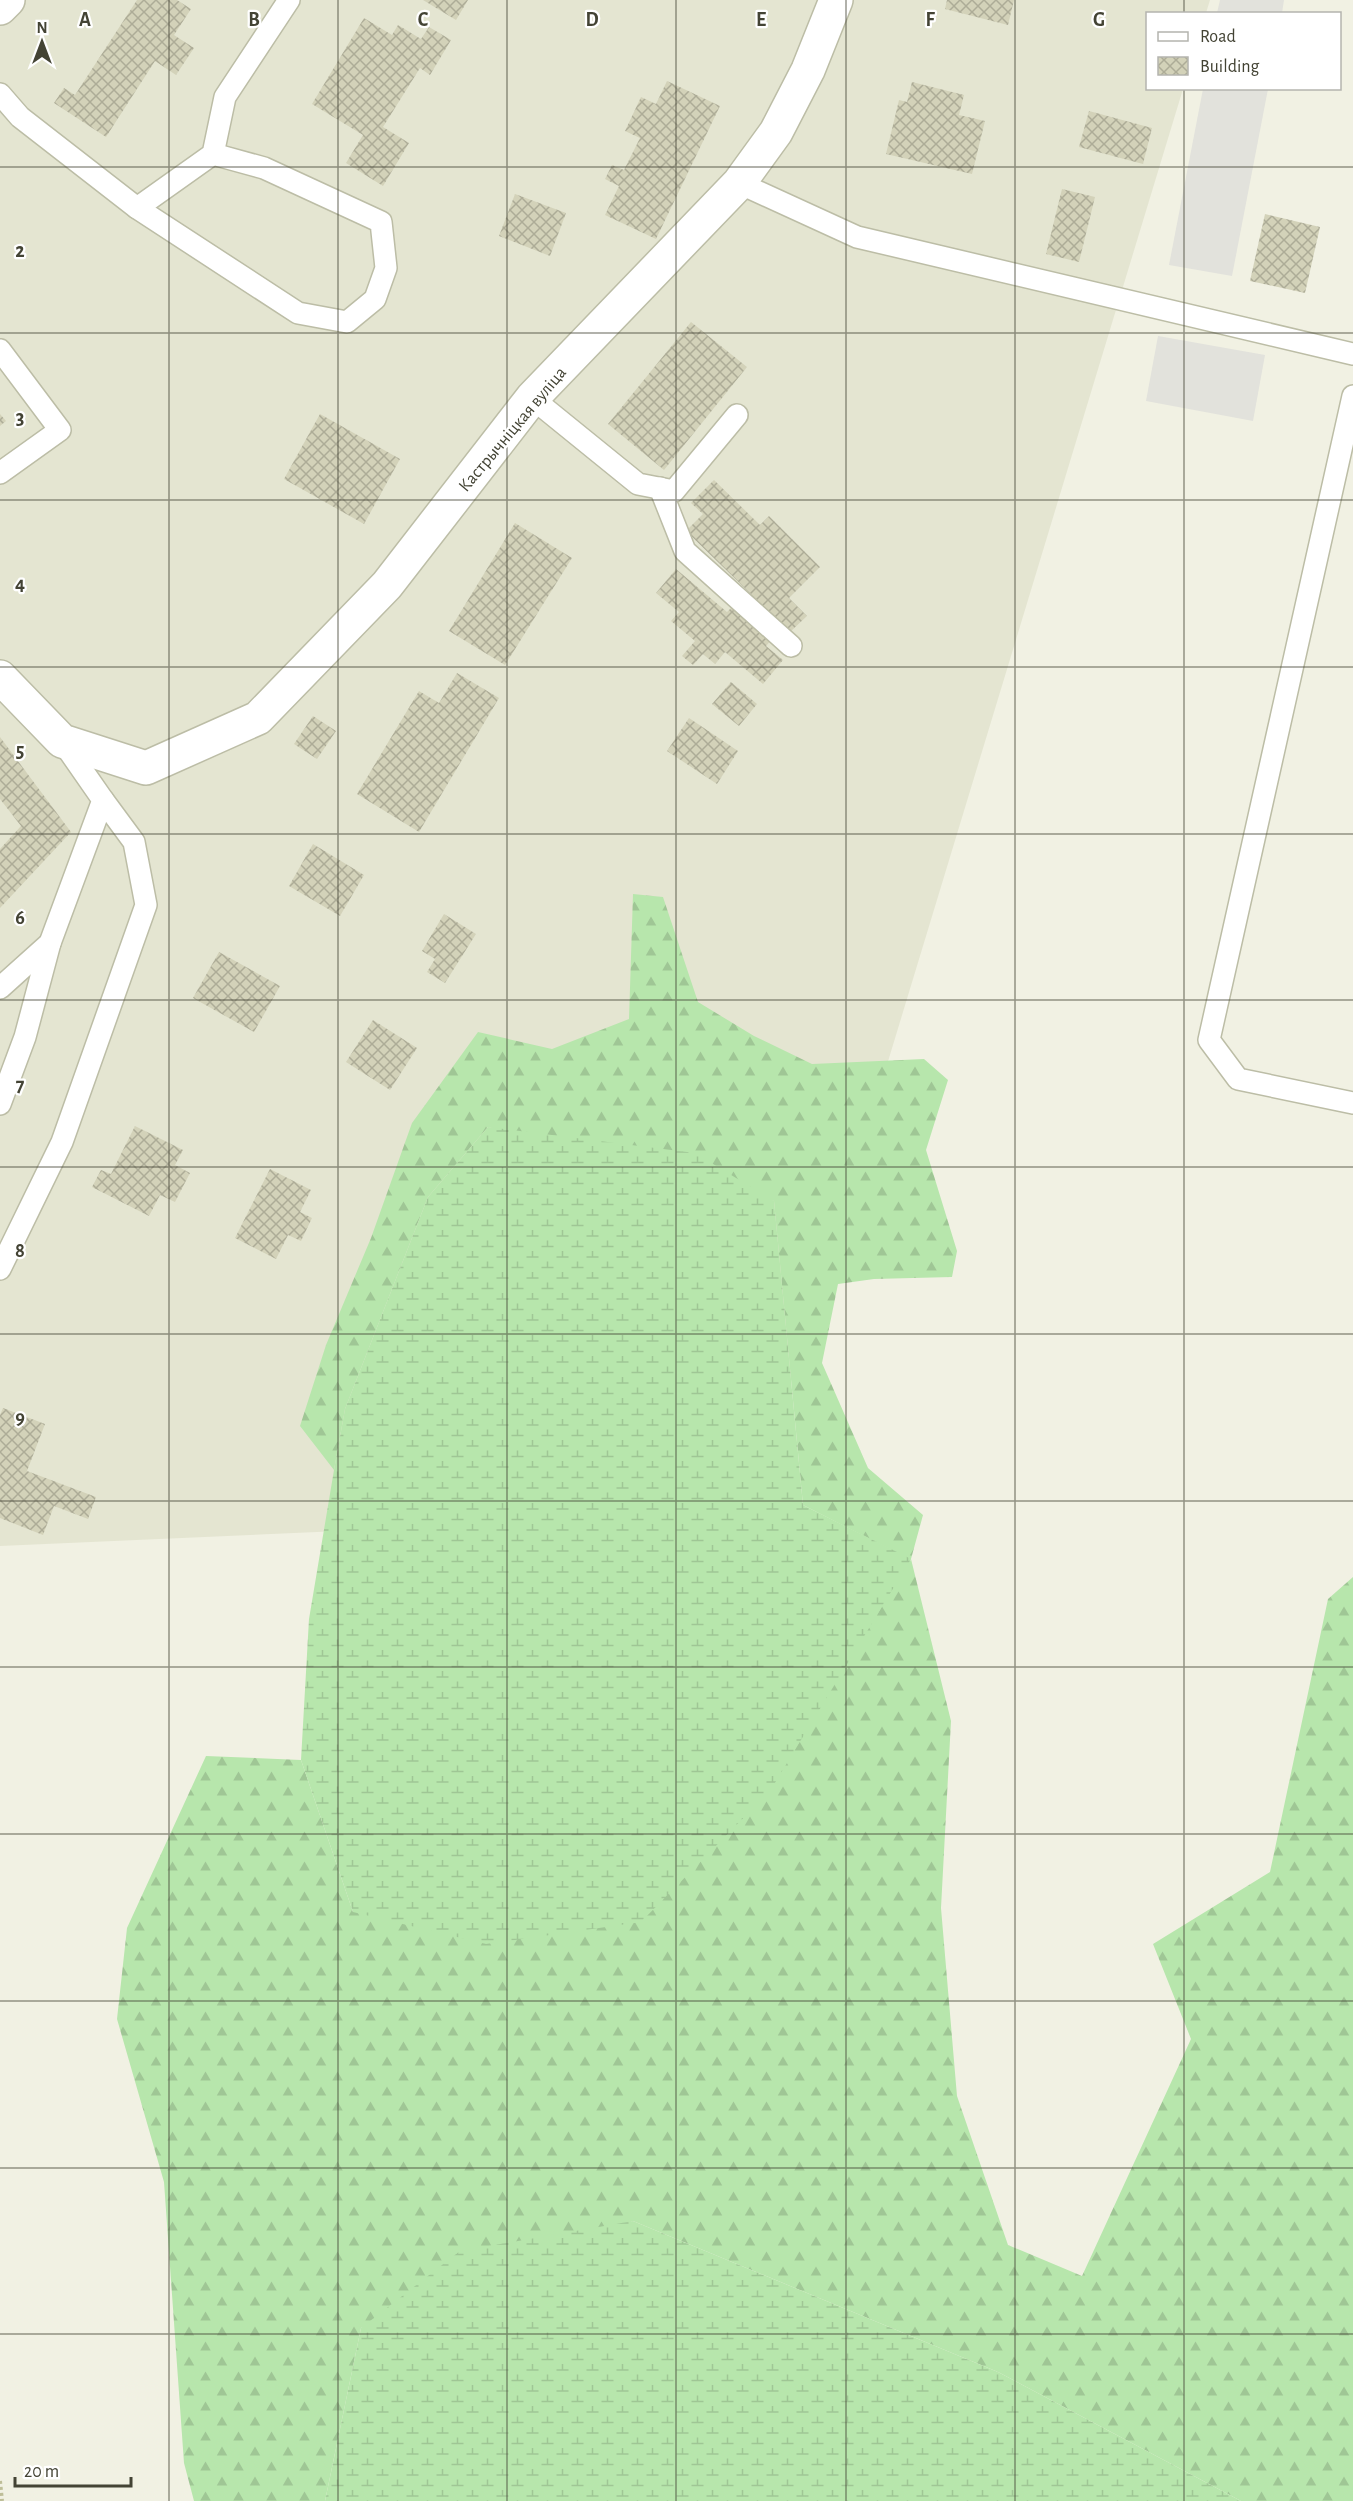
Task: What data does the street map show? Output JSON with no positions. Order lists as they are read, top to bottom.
{
  "streets": {
    "street": ["Кастрычніцкая вуліца"]
  },
  "legend": ["Road", "Building"],
  "scale_bar": "20 m",
  "north": "top",
  "grid": {
    "columns": [
      "A",
      "B",
      "C",
      "D",
      "E",
      "F",
      "G"
    ],
    "rows": [
      "2",
      "3",
      "4",
      "5",
      "6",
      "7",
      "8",
      "9"
    ]
  }
}
